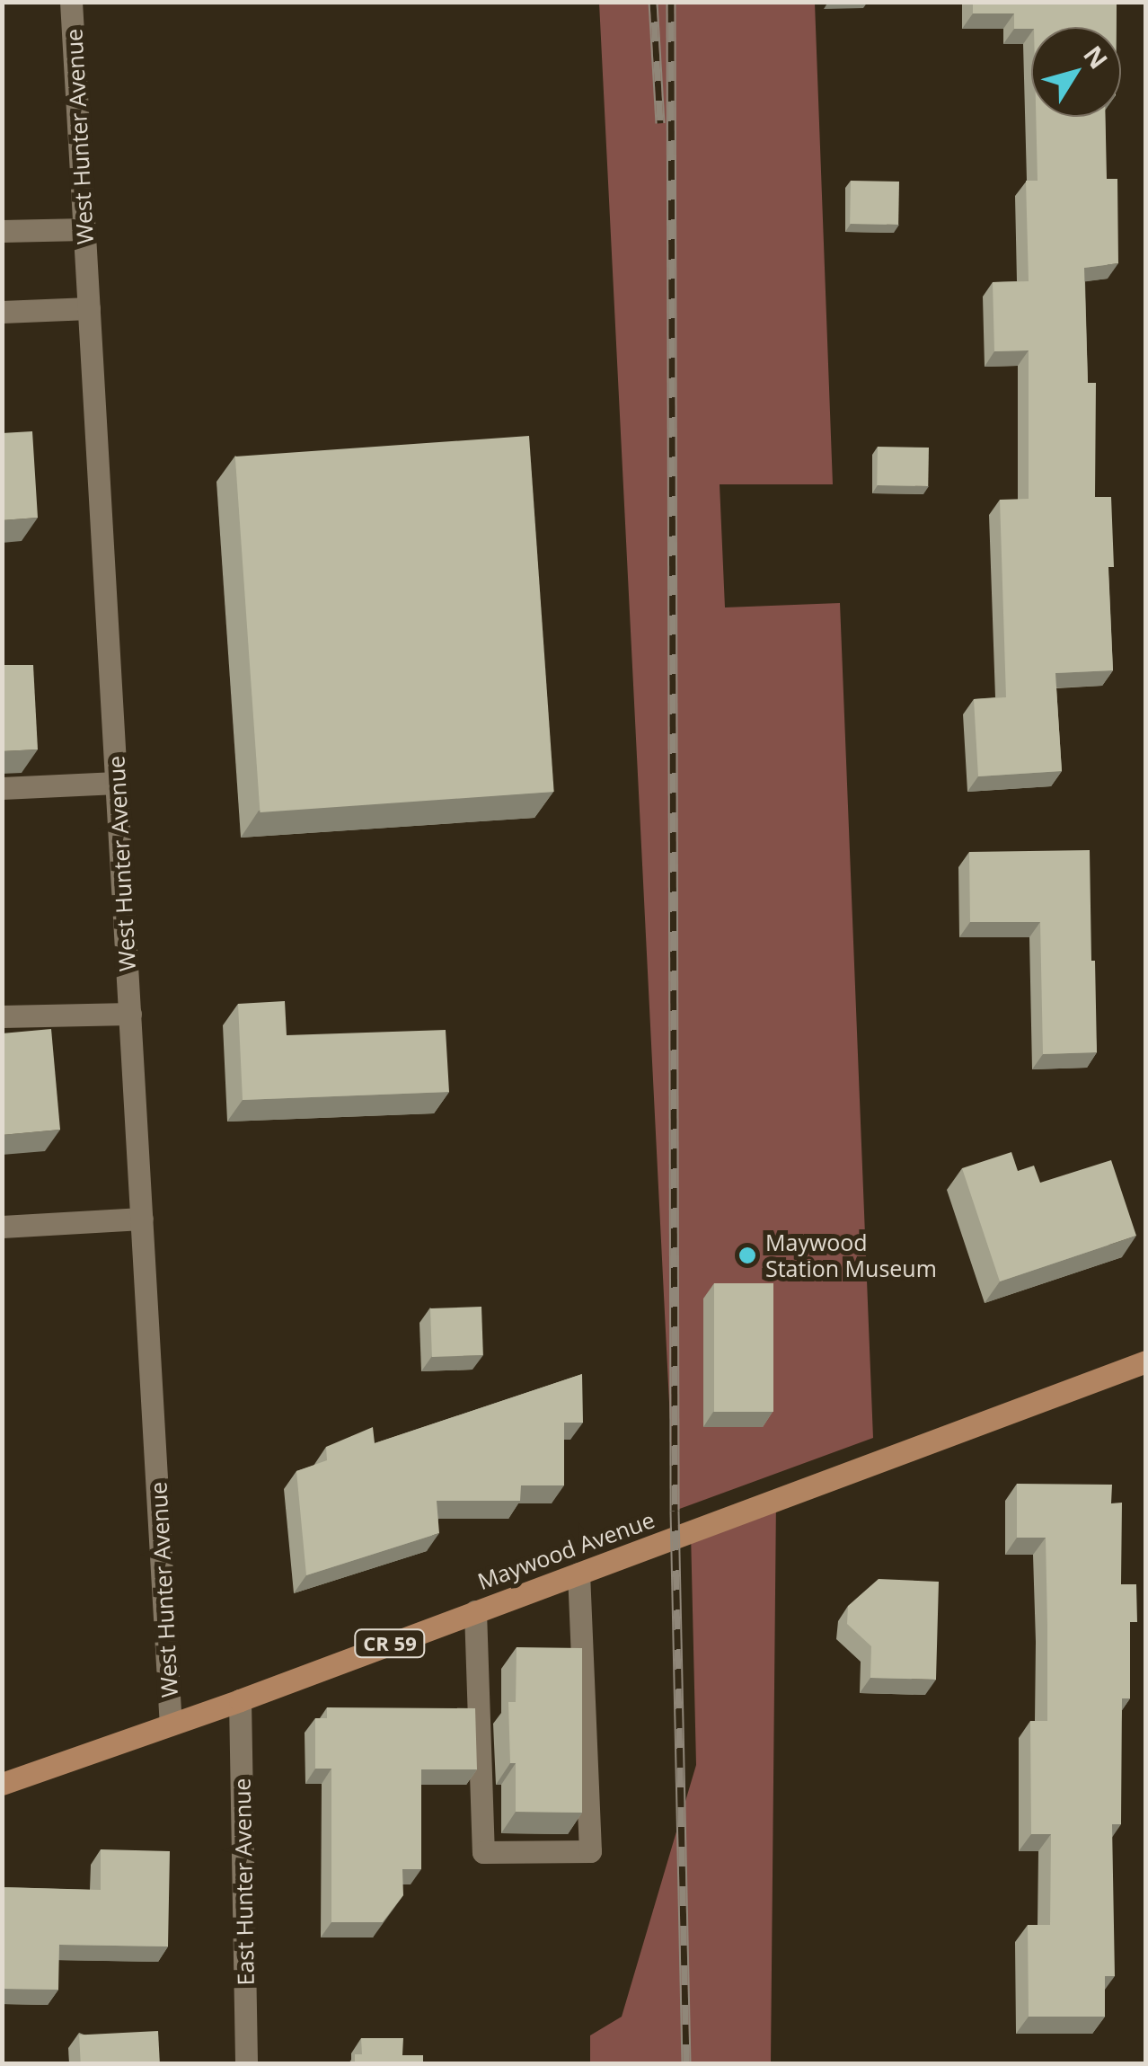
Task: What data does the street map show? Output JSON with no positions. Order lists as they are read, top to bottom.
{
  "streets": {
    "main road": ["Maywood Avenue", "CR 59"],
    "street": ["West Hunter Avenue", "East Hunter Avenue"]
  },
  "crossings": [
    ["West Hunter Avenue", "Maywood Avenue"],
    ["Maywood Avenue", "East Hunter Avenue"]
  ],
  "places": ["Maywood Station Museum"],
  "north": "top right"
}
